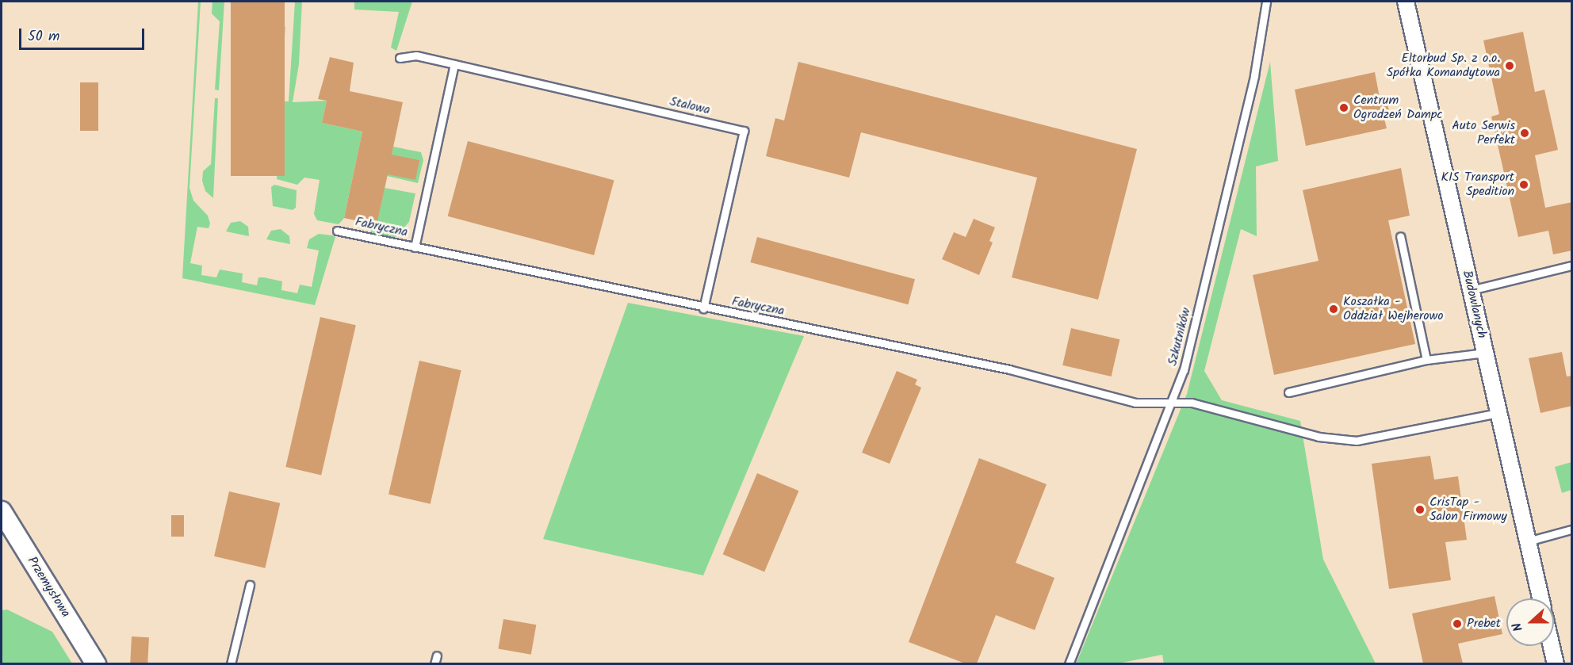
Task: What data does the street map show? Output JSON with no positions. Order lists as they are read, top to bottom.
{
  "streets": {
    "street": ["Budowlanych", "Przemysłowa"],
    "lane": ["Stalowa", "Fabryczna", "Szkutników"]
  },
  "crossings": [
    ["Stalowa", "Fabryczna"],
    ["Fabryczna", "Budowlanych"],
    ["Fabryczna", "Szkutników"]
  ],
  "places": [
    "Eltorbud Sp. z o.o. Spółka Komandytowa",
    "Centrum Ogrodzeń Dampc",
    "Auto Serwis Perfekt",
    "KIS Transport Spedition",
    "Koszałka - Oddział Wejherowo",
    "CrisTap - Salon Firmowy",
    "Prebet"
  ],
  "scale_bar": "50 m",
  "north": "left"
}
